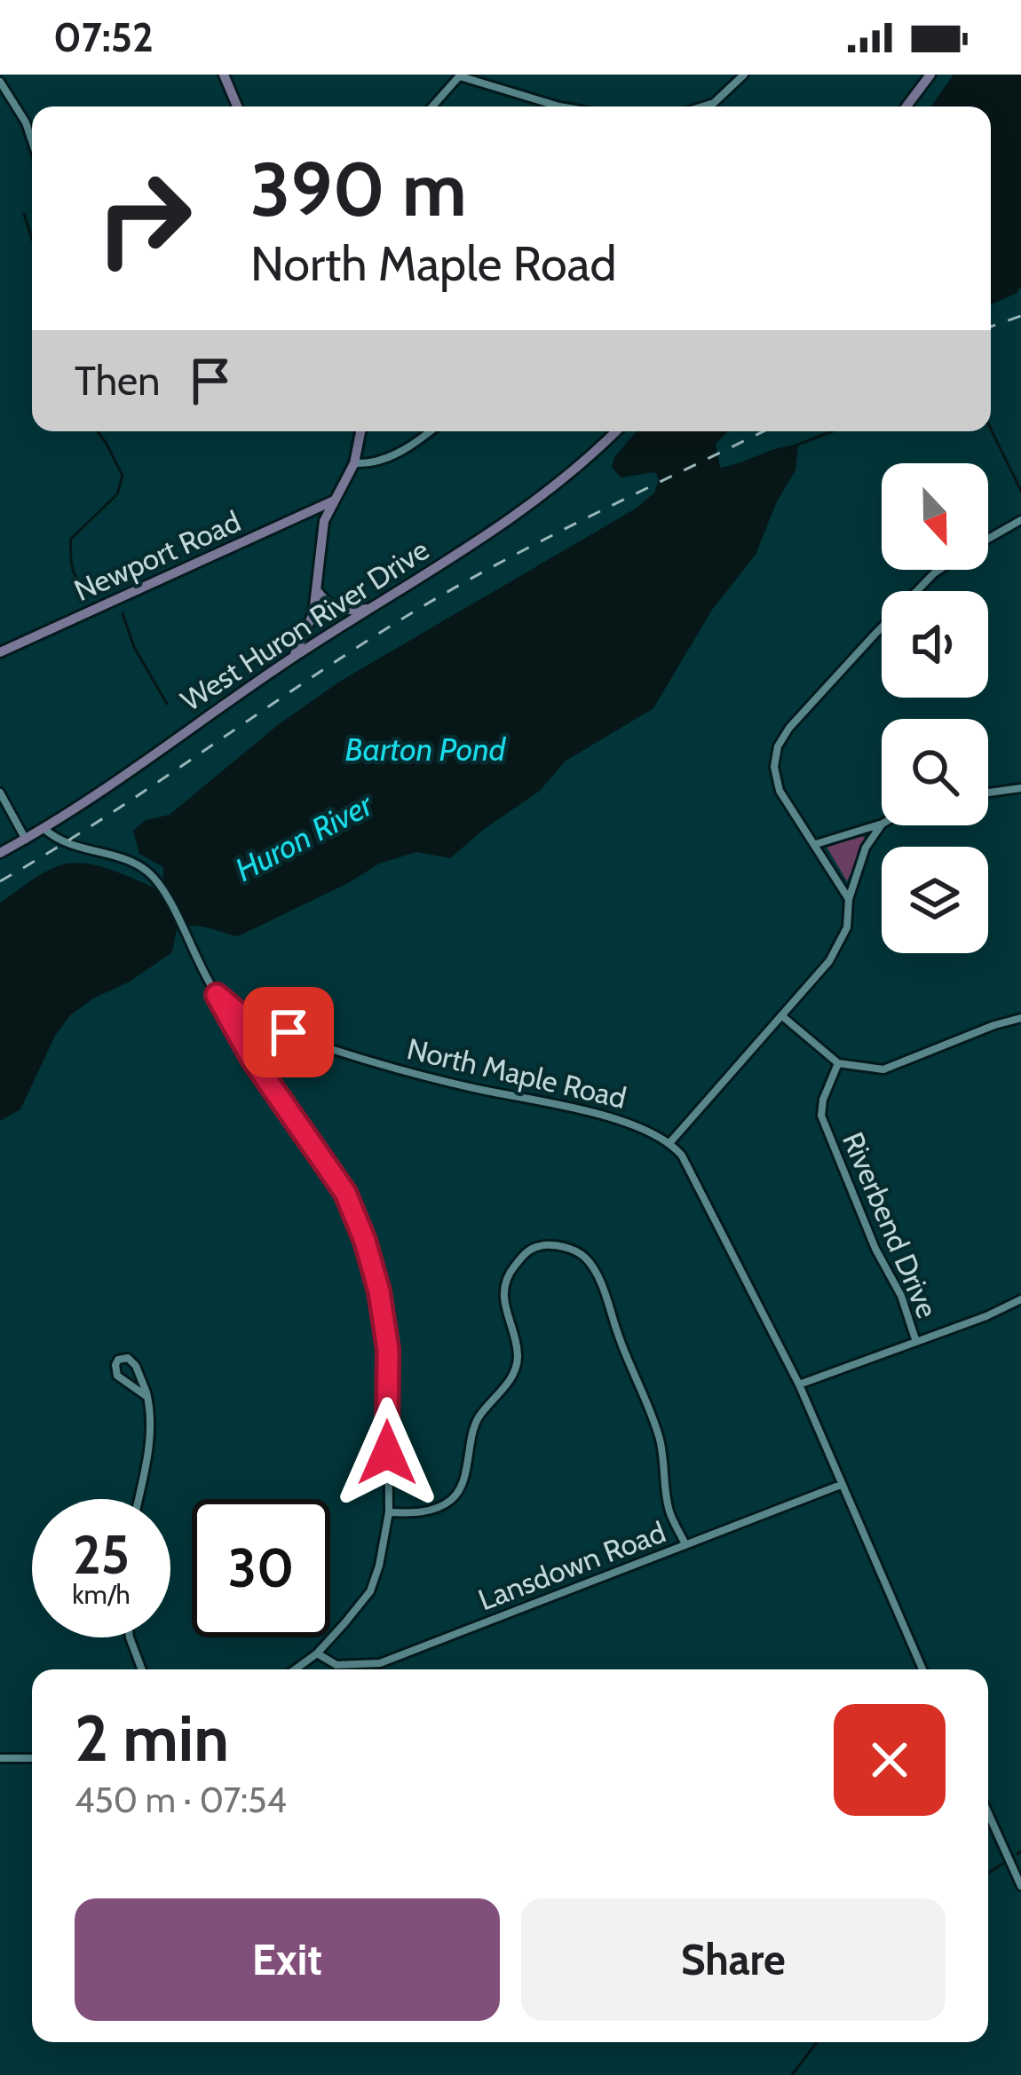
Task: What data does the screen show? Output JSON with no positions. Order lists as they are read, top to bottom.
{
  "streets": {
    "street": [
      "Newport Road",
      "West Huron River Drive",
      "North Maple Road",
      "Riverbend Drive",
      "Lansdown Road"
    ]
  },
  "water": ["Barton Pond", "Huron River"],
  "north": "bottom",
  "page": {
    "status": "07:52",
    "turn": ["390 m", "North Maple Road"],
    "then": "Then",
    "speed": "25 km/h",
    "limit": "30",
    "heading": ["2 min", "450 m · 07:54"],
    "buttons": ["Exit", "Share"]
  }
}
